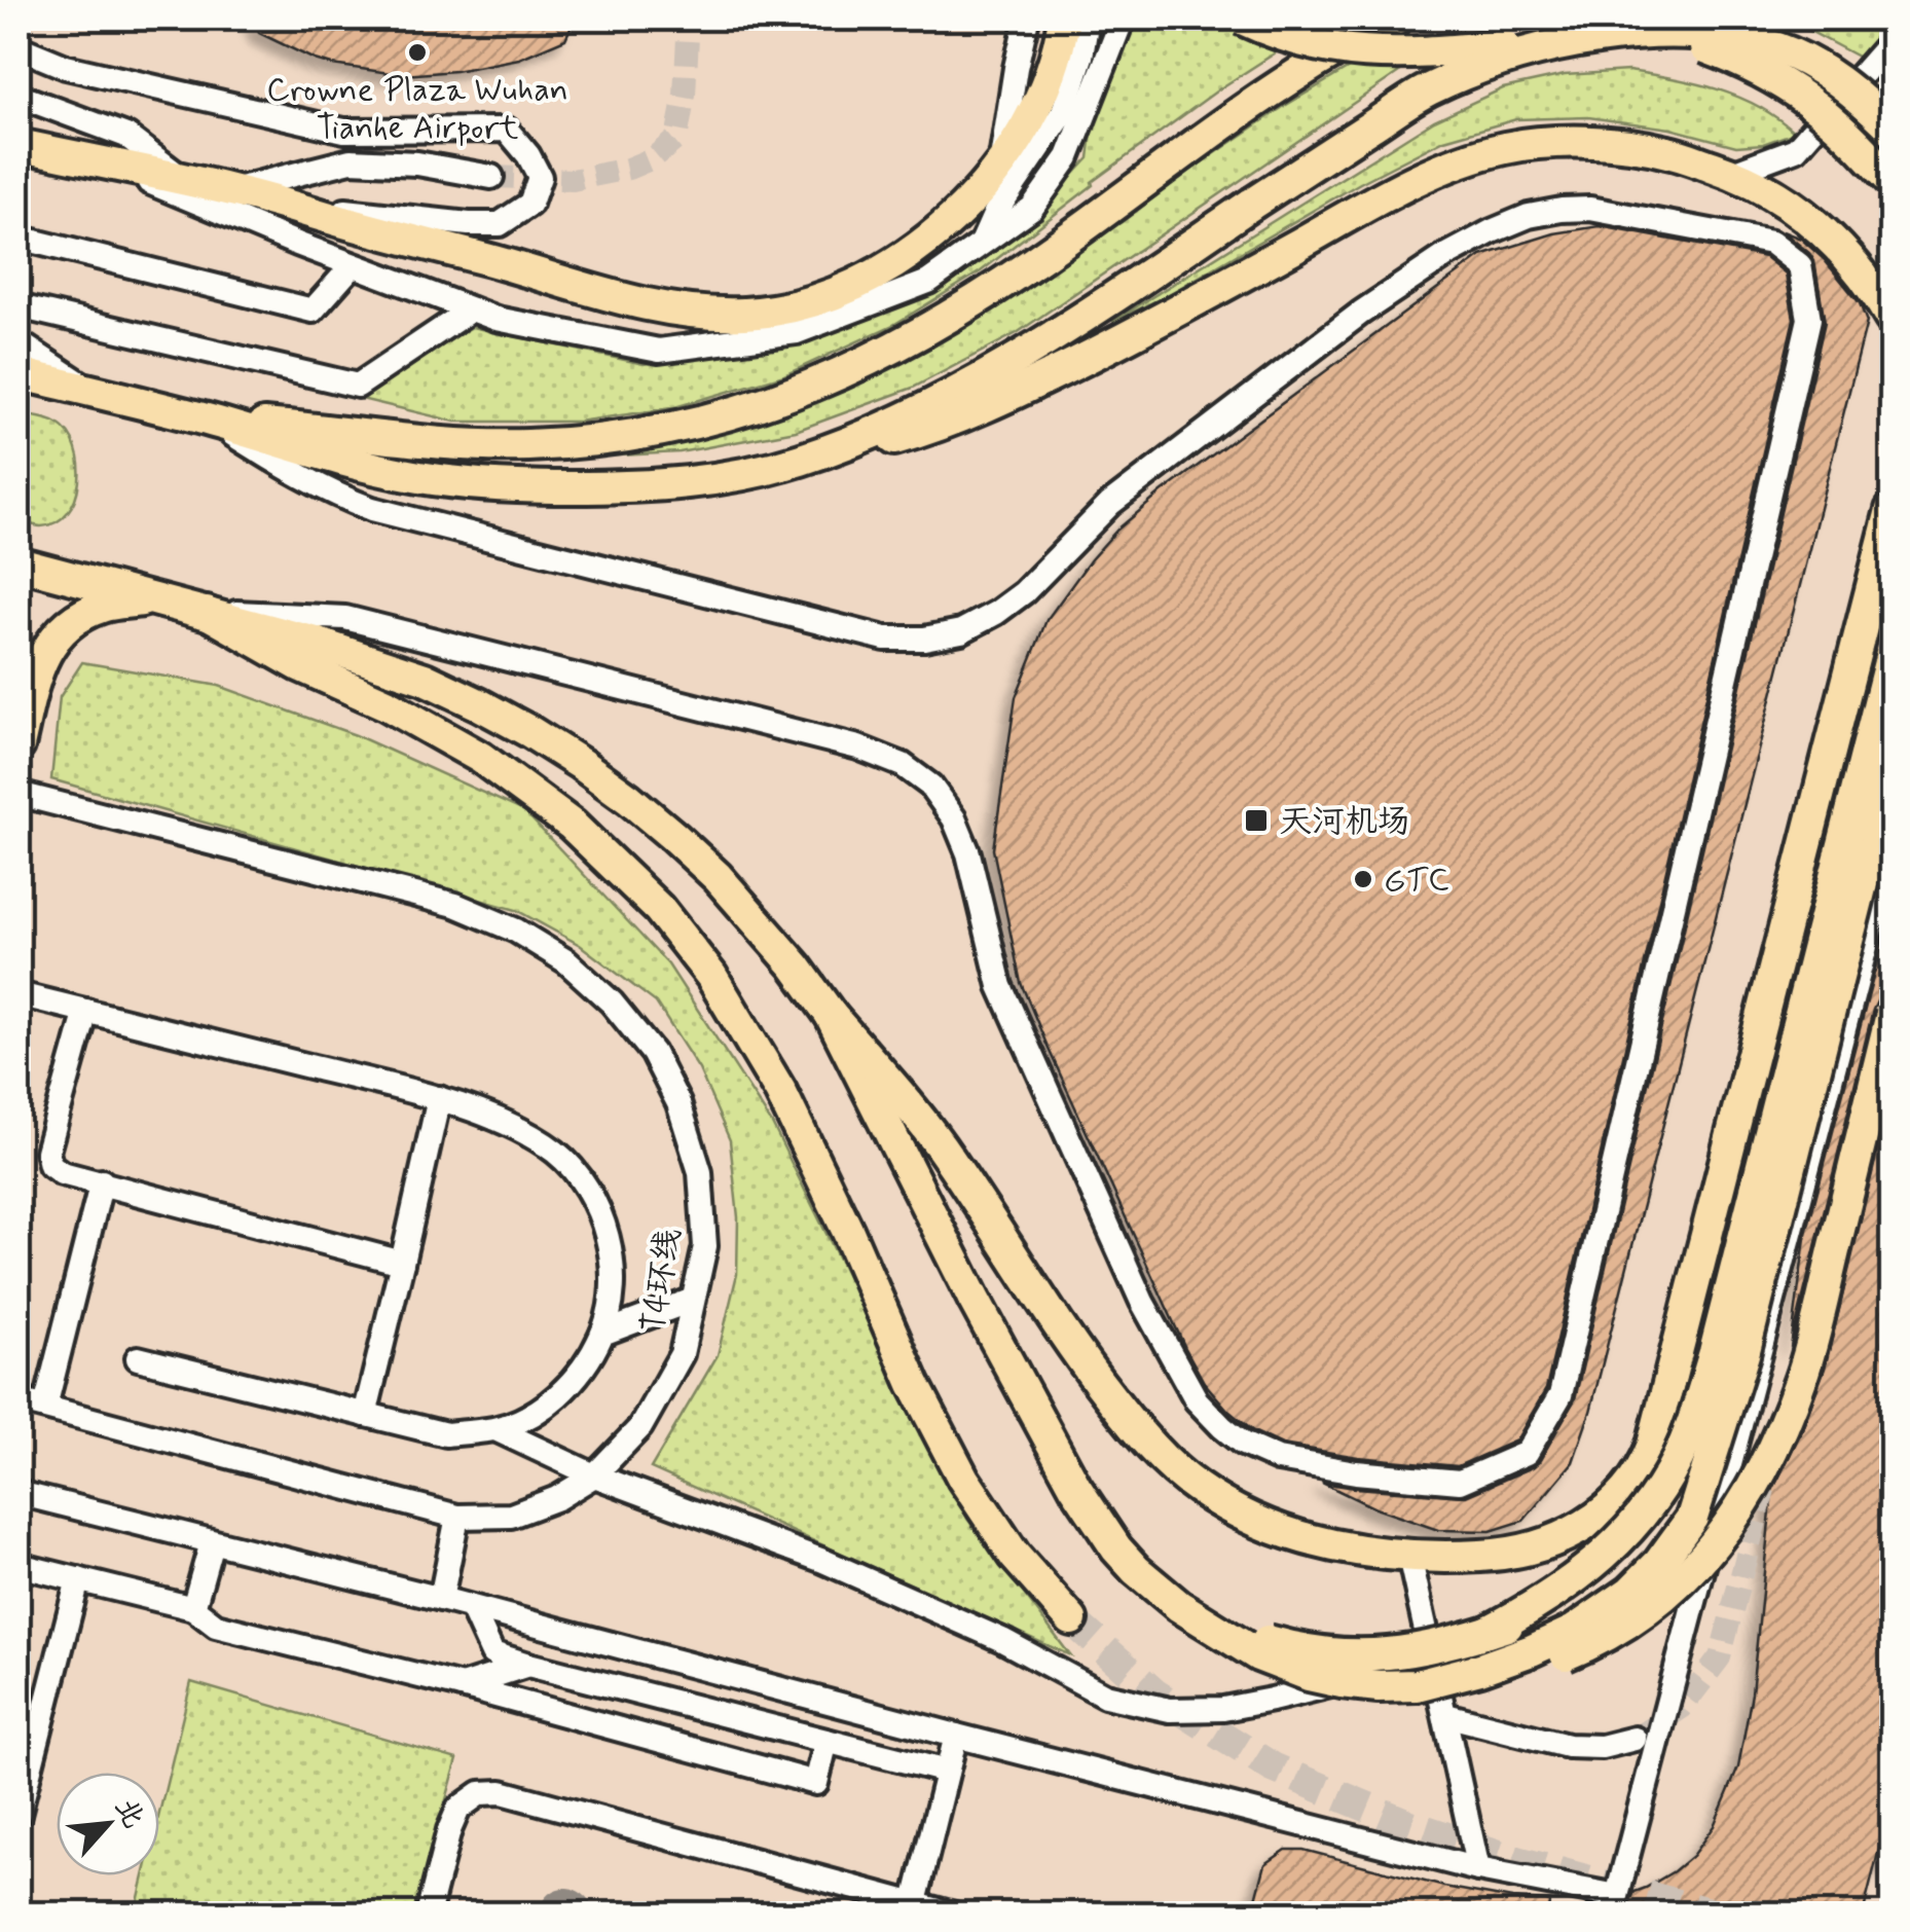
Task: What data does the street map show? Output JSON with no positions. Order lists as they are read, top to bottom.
{
  "streets": {
    "street": ["T4环线"]
  },
  "places": {
    "other": ["Crowne Plaza Wuhan Tianhe Airport", "GTC"],
    "transit": ["天河机场"]
  },
  "north": "top right"
}
